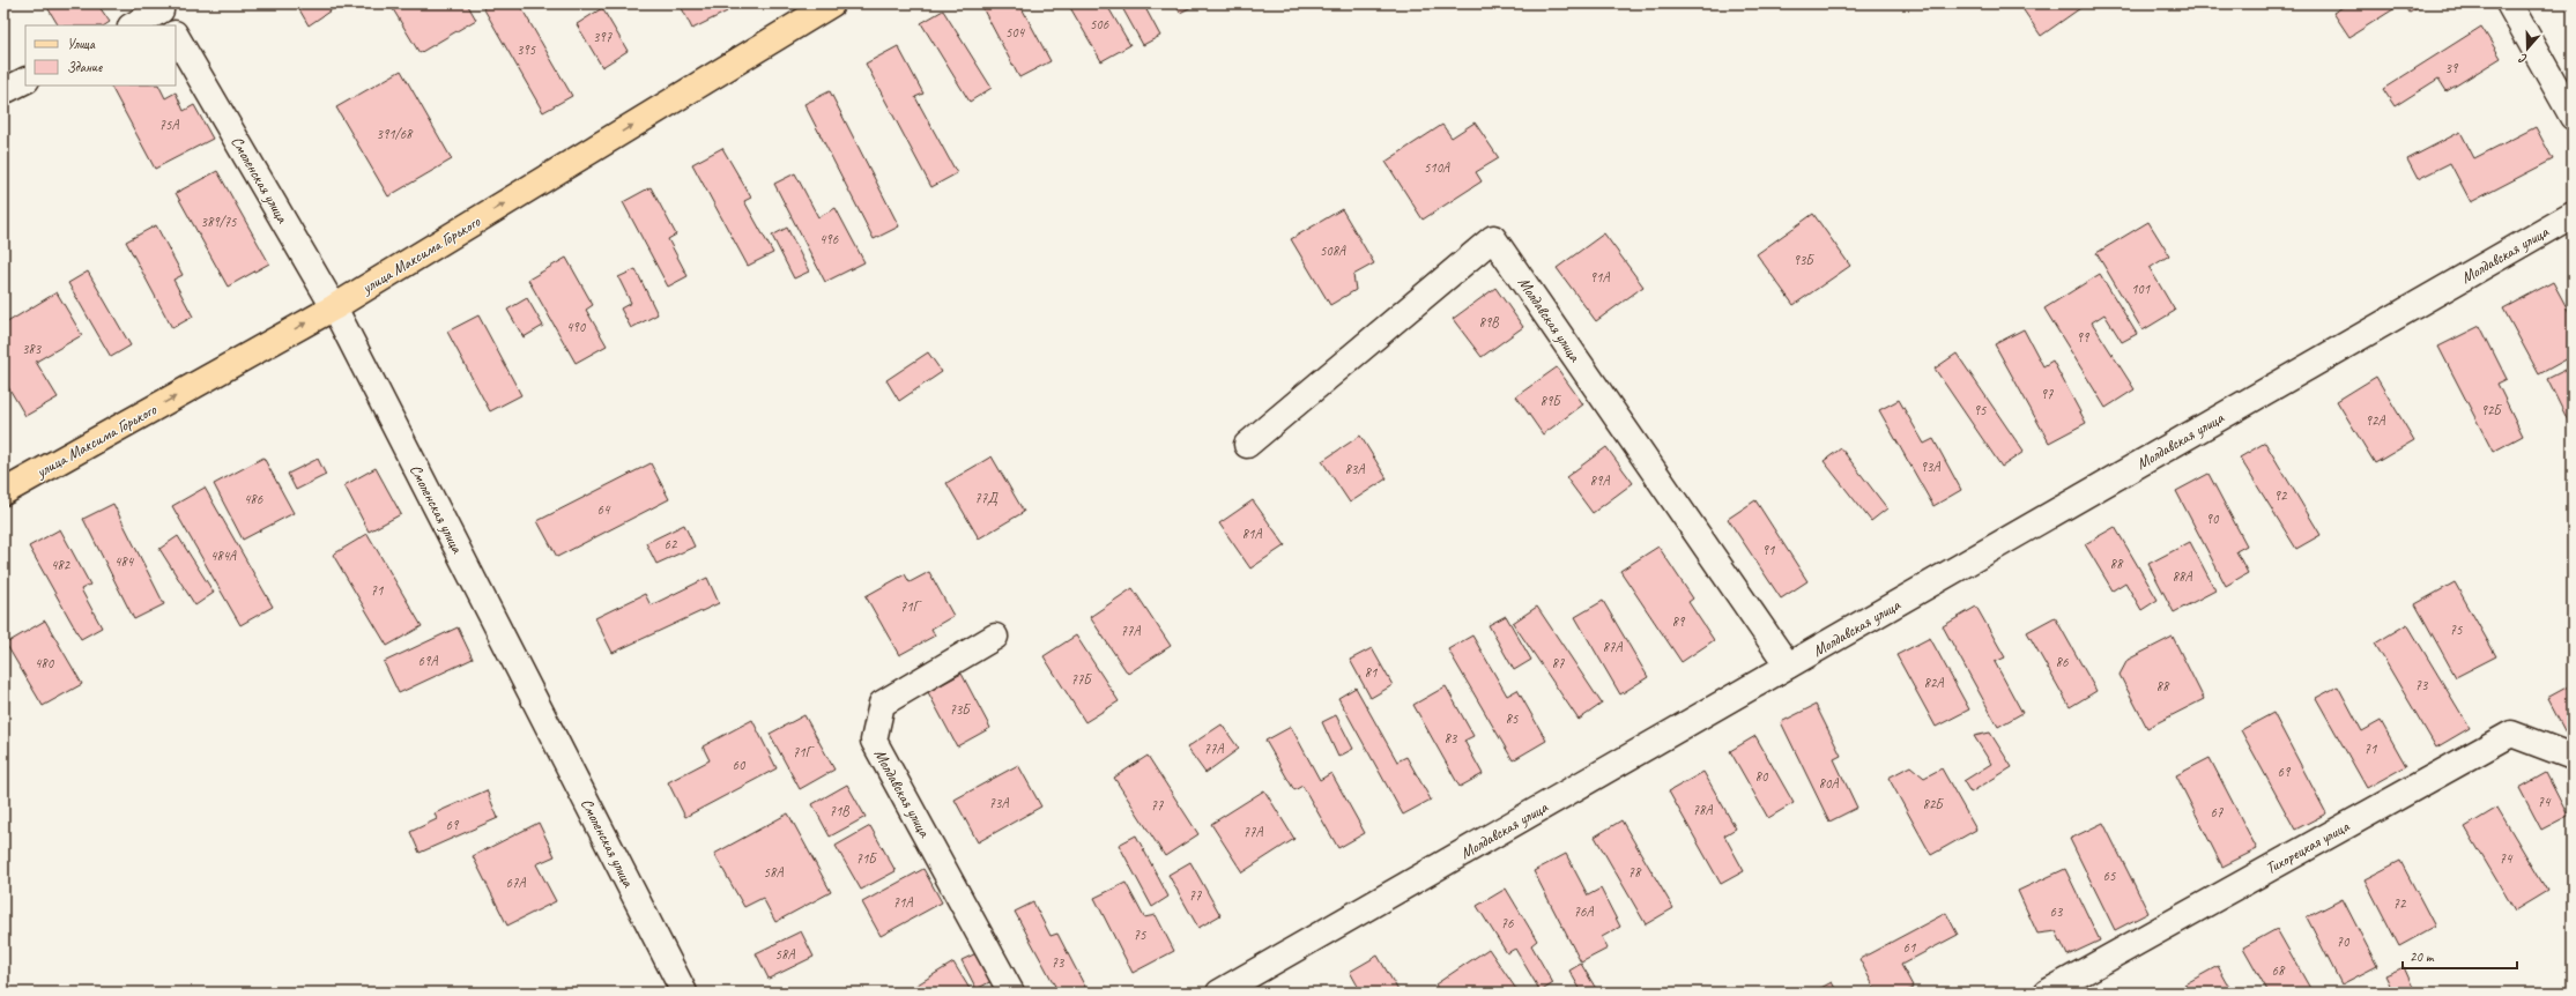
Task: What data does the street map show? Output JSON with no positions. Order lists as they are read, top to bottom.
{
  "streets": {
    "main road": ["улица Максима Горького"],
    "street": ["Смоленская улица", "Молдавская улица", "Тихорецкая улица"]
  },
  "crossings": [
    ["Смоленская улица", "улица Максима Горького"]
  ],
  "one_way": ["улица Максима Горького"],
  "house_numbers": [
    "506",
    "504",
    "397",
    "395",
    "39",
    "75А",
    "391/68",
    "510А",
    "389/75",
    "496",
    "508А",
    "93Б",
    "91А",
    "101",
    "89В",
    "490",
    "99",
    "383",
    "97",
    "89Б",
    "95",
    "92Б",
    "92А",
    "93А",
    "83А",
    "89А",
    "92",
    "77Д",
    "486",
    "64",
    "90",
    "81А",
    "62",
    "91",
    "484А",
    "484",
    "88",
    "482",
    "88А",
    "71",
    "71Г",
    "89",
    "75",
    "77А",
    "87А",
    "69А",
    "86",
    "480",
    "87",
    "81",
    "77Б",
    "82А",
    "73",
    "88",
    "73Б",
    "85",
    "83",
    "77А",
    "71",
    "71Г",
    "60",
    "69",
    "80",
    "80А",
    "74",
    "73А",
    "82Б",
    "77",
    "78А",
    "71В",
    "67",
    "69",
    "77А",
    "71Б",
    "74",
    "58А",
    "78",
    "65",
    "67А",
    "77",
    "71А",
    "72",
    "76А",
    "63",
    "76",
    "75",
    "70",
    "61",
    "58А",
    "73",
    "68"
  ],
  "legend": ["Улица", "Здание"],
  "scale_bar": "20 m",
  "north": "bottom"
}
